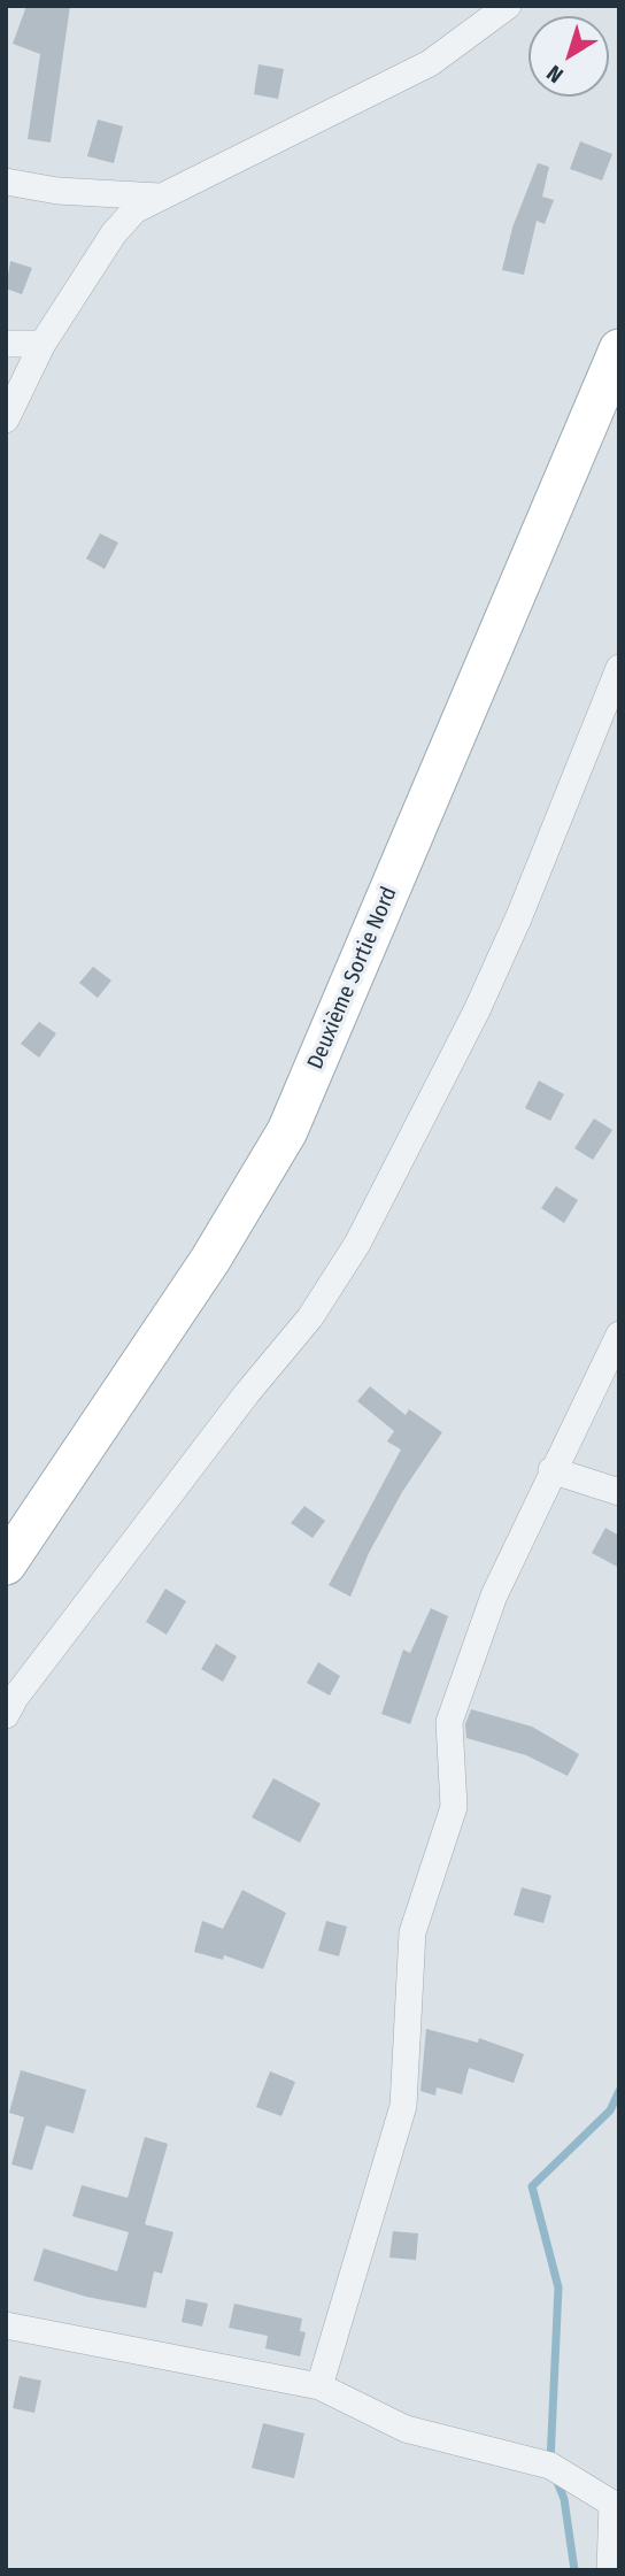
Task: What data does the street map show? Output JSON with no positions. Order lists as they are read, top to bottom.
{
  "streets": {
    "main road": ["Deuxième Sortie Nord"]
  },
  "north": "bottom left"
}
